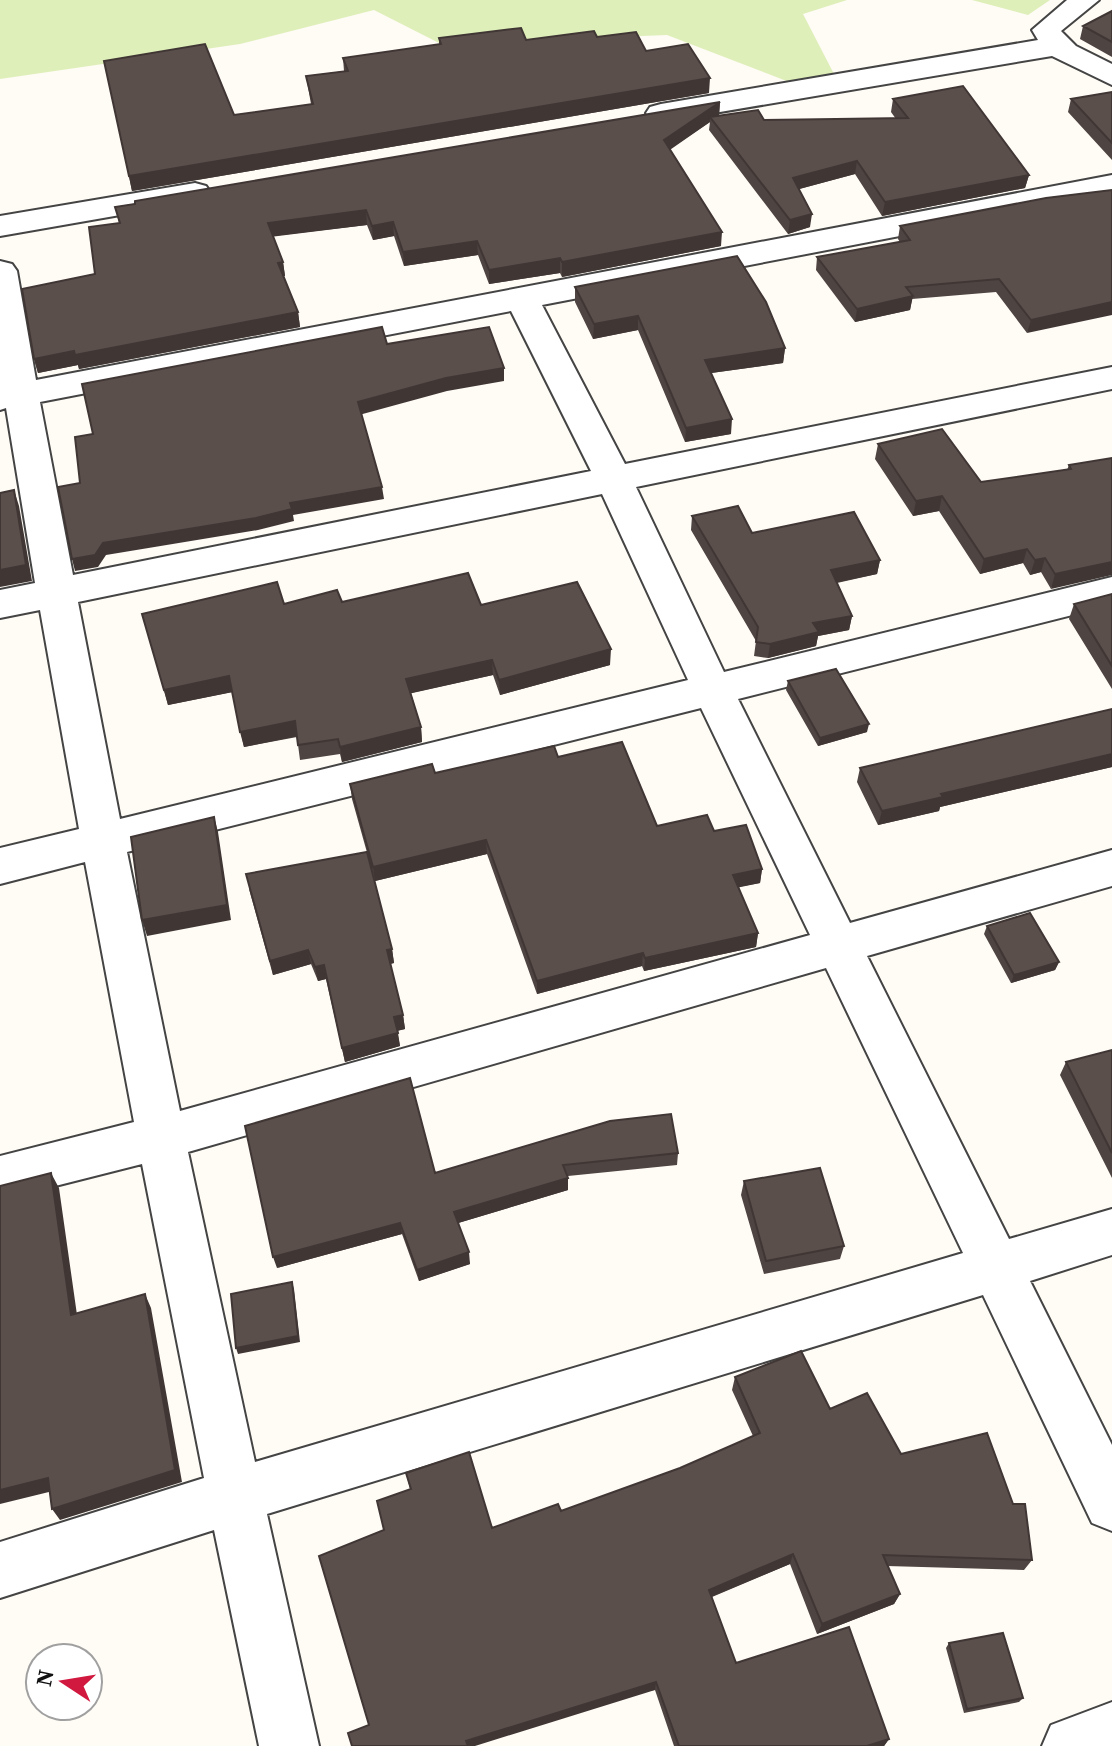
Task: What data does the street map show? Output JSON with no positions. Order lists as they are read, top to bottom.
{
  "north": "left"
}
